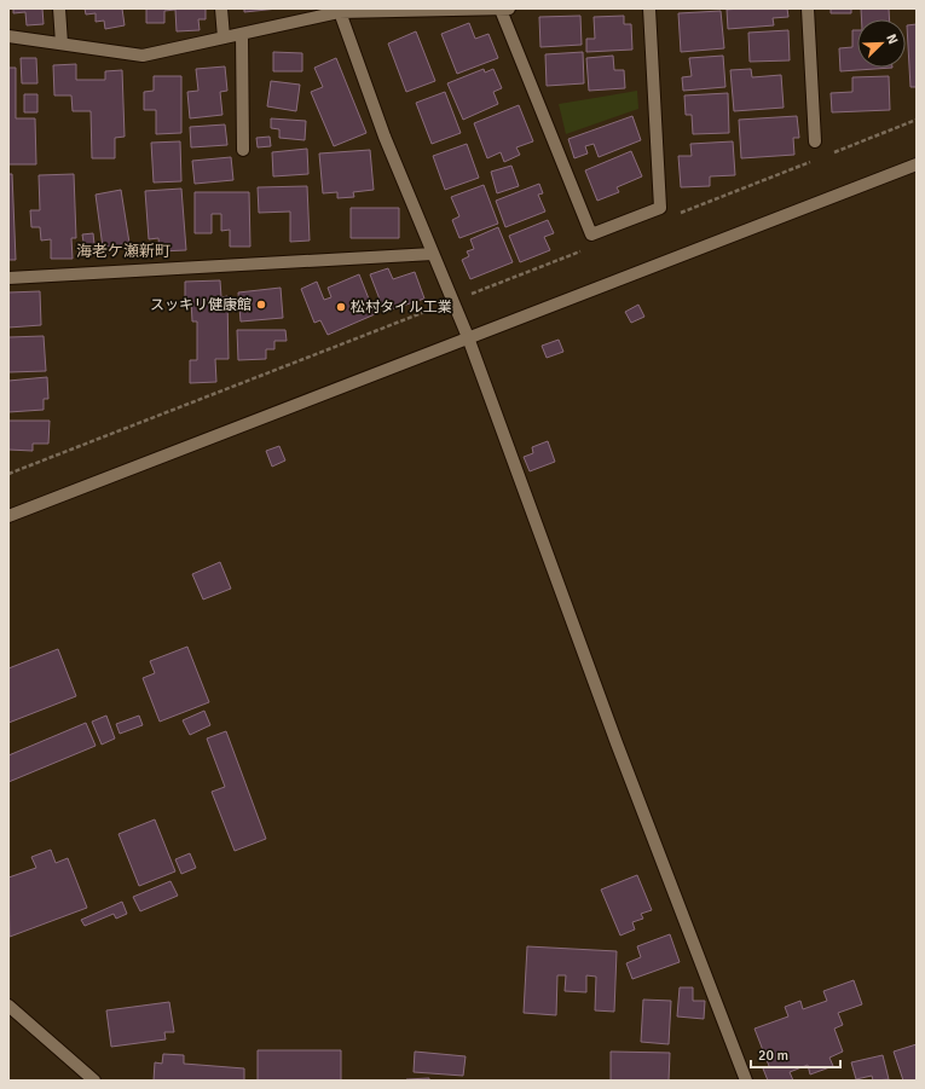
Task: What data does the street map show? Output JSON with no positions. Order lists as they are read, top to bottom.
{
  "districts": ["海老ケ瀬新町"],
  "places": ["スッキリ健康館", "松村タイル工業"],
  "scale_bar": "20 m",
  "north": "top right"
}
